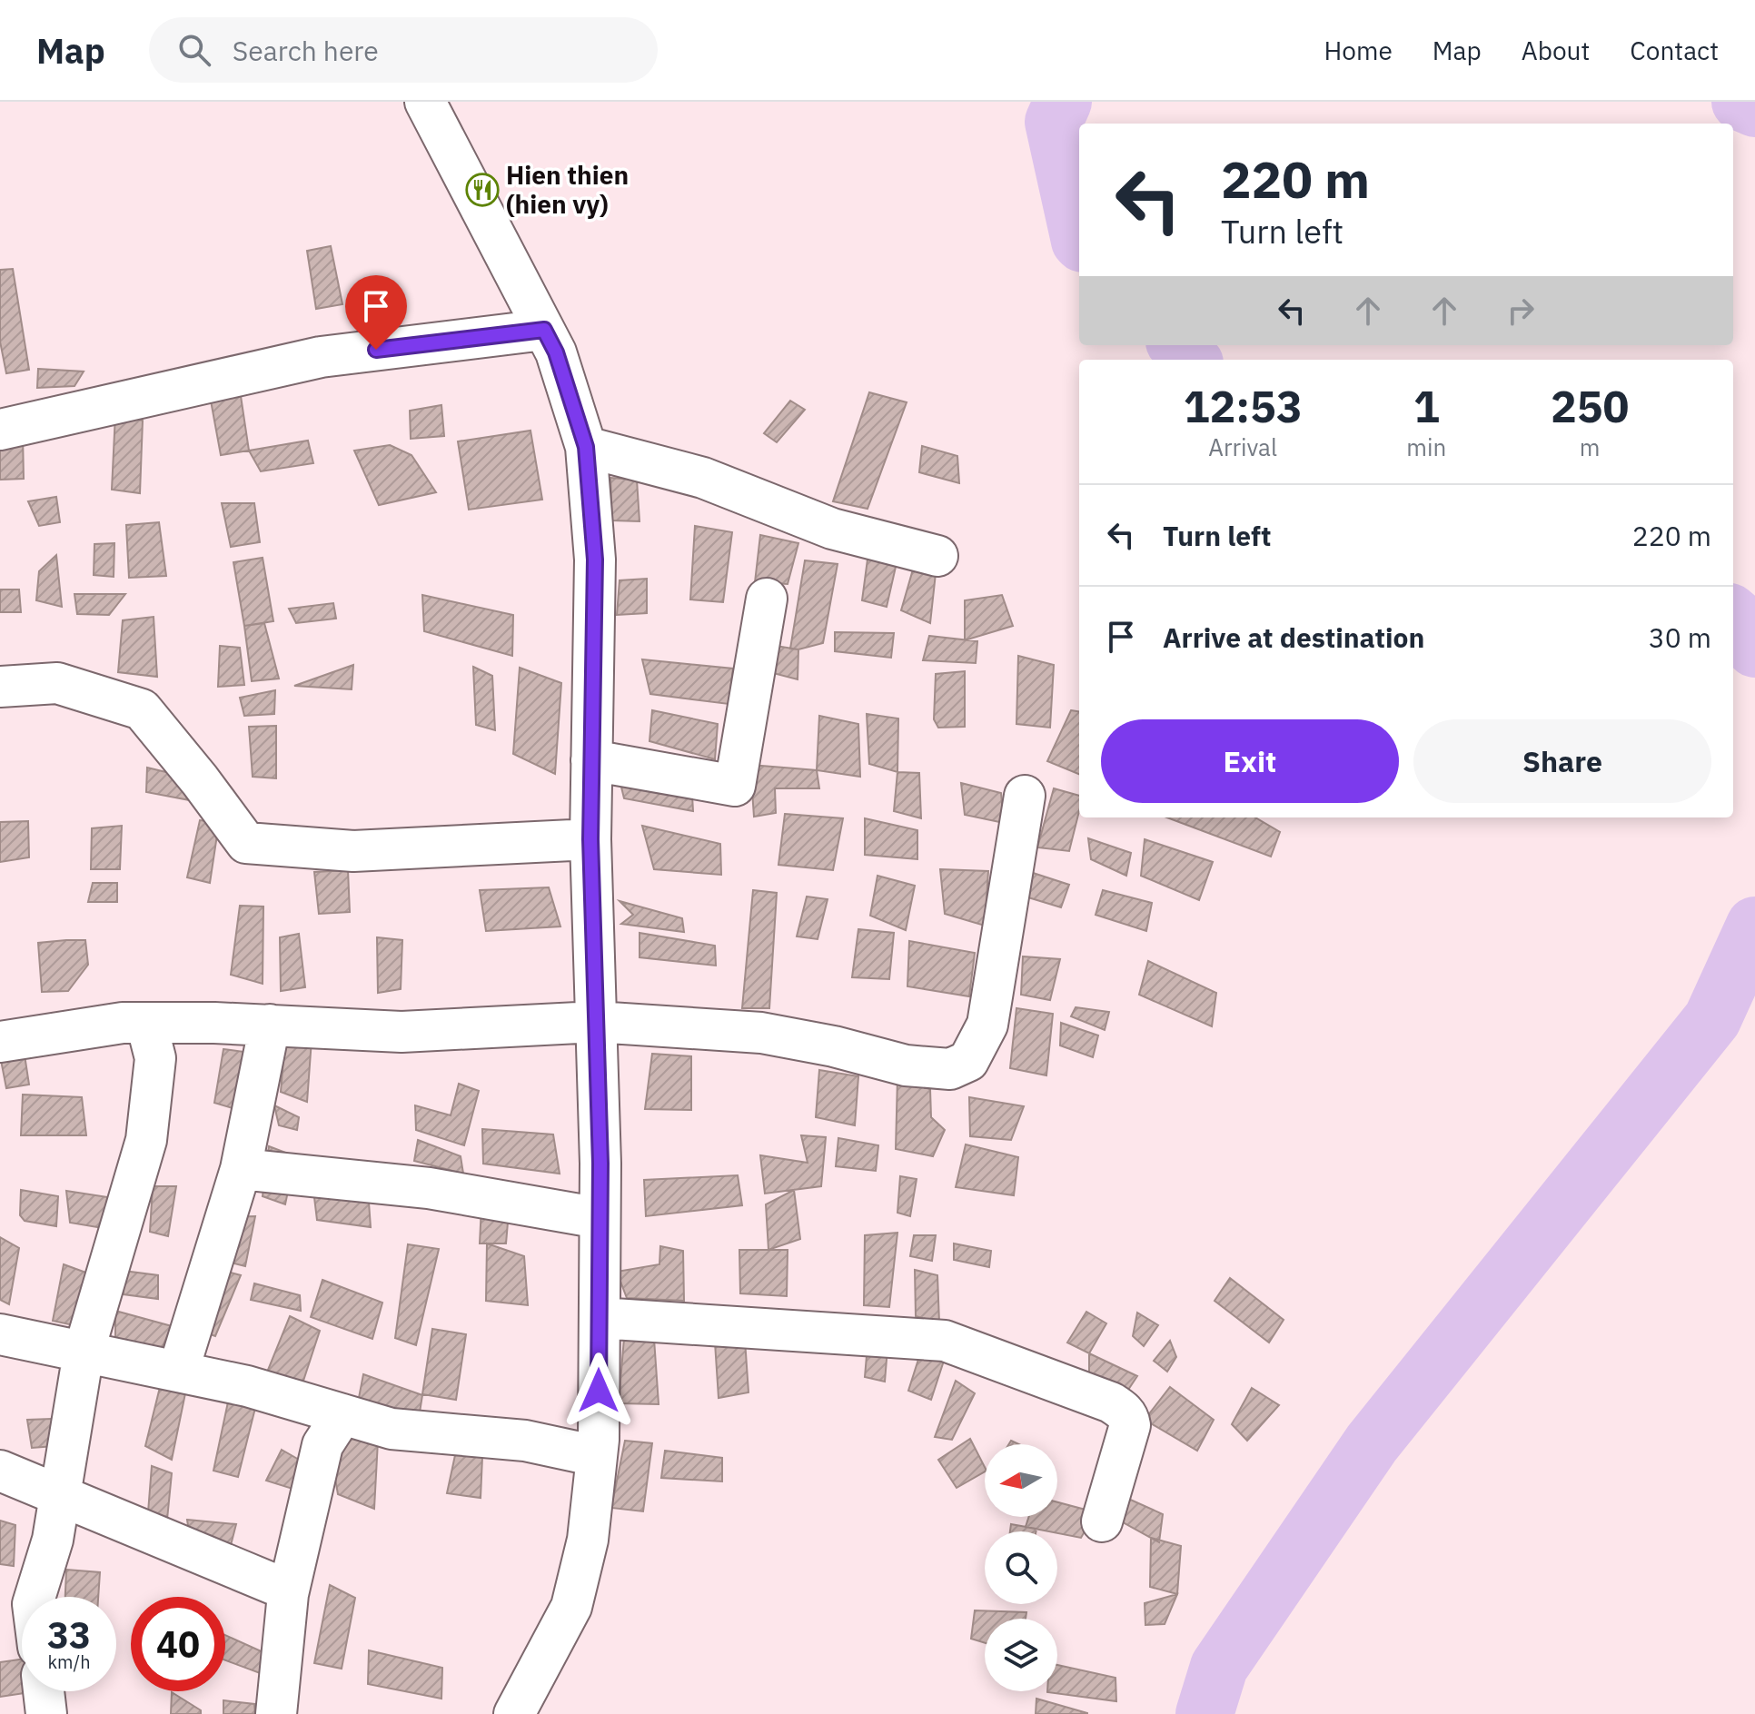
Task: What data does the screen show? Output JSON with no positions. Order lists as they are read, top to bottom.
{
  "places": {
    "restaurant": ["Hien thien (hien vy)"]
  },
  "north": "left",
  "page": {
    "header": "Map",
    "search": "Search here",
    "nav": [
      "Home",
      "Map",
      "About",
      "Contact"
    ],
    "turn": ["220 m", "Turn left"],
    "eta": [
      "12:53",
      "Arrival",
      "1",
      "min",
      "250",
      "m"
    ],
    "list": [
      {
        "name": "Turn left",
        "value": "220 m"
      },
      {
        "name": "Arrive at destination",
        "value": "30 m"
      }
    ],
    "buttons": ["Exit", "Share"],
    "speed": "33 km/h",
    "limit": "40"
  }
}
